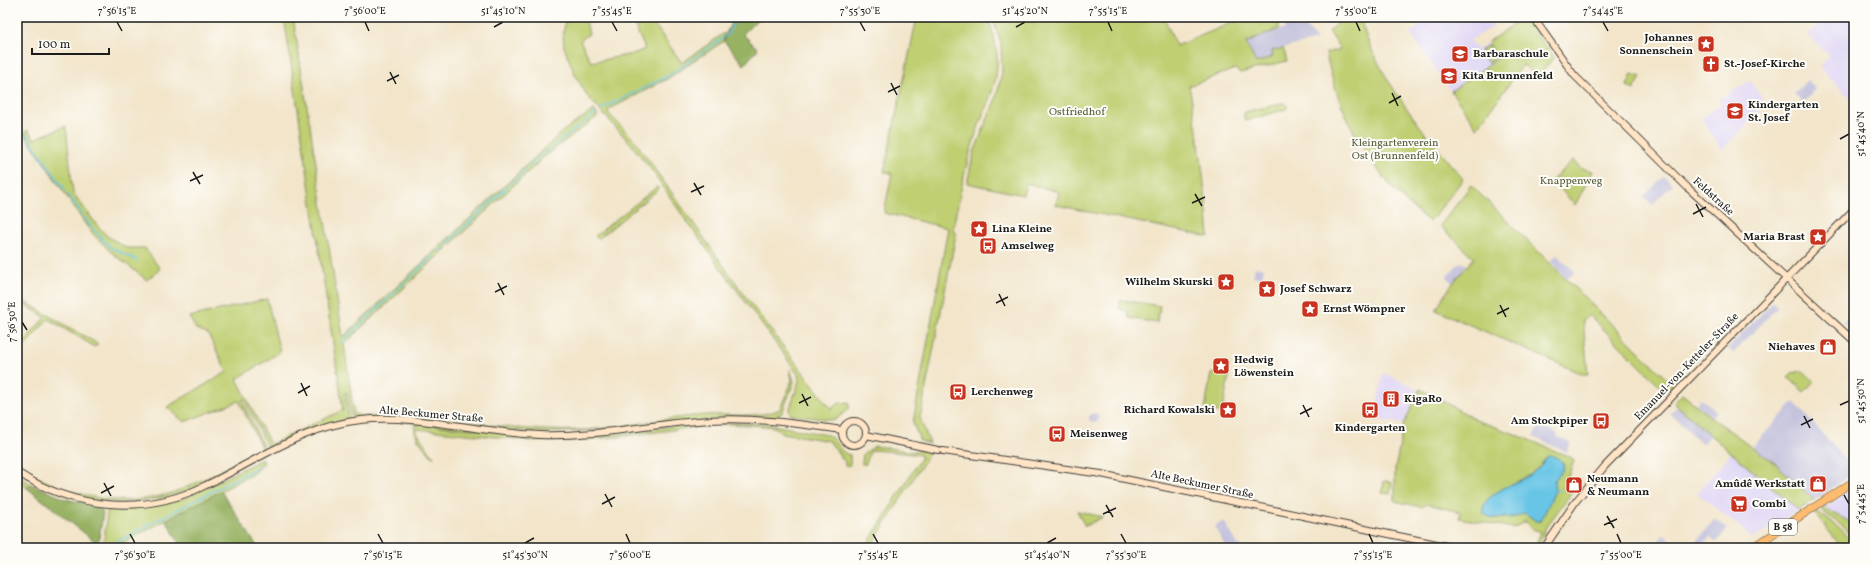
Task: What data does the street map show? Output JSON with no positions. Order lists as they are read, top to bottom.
{
  "streets": {
    "main road": ["B 58"],
    "street": ["Feldstraße", "Emanuel-von-Ketteler-Straße", "Alte Beckumer Straße"]
  },
  "crossings": [
    ["Feldstraße", "Emanuel-von-Ketteler-Straße"]
  ],
  "parks": ["Ostfriedhof", "Kleingartenverein Ost (Brunnenfeld)", "Knappenweg"],
  "places": {
    "place": [
      "Johannes Sonnenschein",
      "Lina Kleine",
      "Maria Brast",
      "Wilhelm Skurski",
      "Josef Schwarz",
      "Ernst Wömpner",
      "Hedwig Löwenstein",
      "Richard Kowalski"
    ],
    "school or university": ["Barbaraschule", "Kita Brunnenfeld", "Kindergarten St. Josef"],
    "church": ["St.-Josef-Kirche"],
    "bus stop": [
      "Amselweg",
      "Lerchenweg",
      "Kindergarten",
      "Am Stockpiper",
      "Meisenweg"
    ],
    "shop": ["Niehaves", "Amûdê Werkstatt", "Neumann & Neumann"],
    "building": ["KigaRo"],
    "supermarket": ["Combi"]
  },
  "scale_bar": "100 m",
  "coordinates": [
    "7°56'15\"E",
    "7°56'00\"E",
    "51°45'10\"N",
    "7°55'45\"E",
    "7°55'30\"E",
    "51°45'20\"N",
    "7°55'15\"E",
    "7°55'00\"E",
    "7°54'45\"E",
    "51°45'40\"N",
    "7°56'30\"E",
    "51°45'50\"N",
    "51°45'30\"N"
  ]
}
